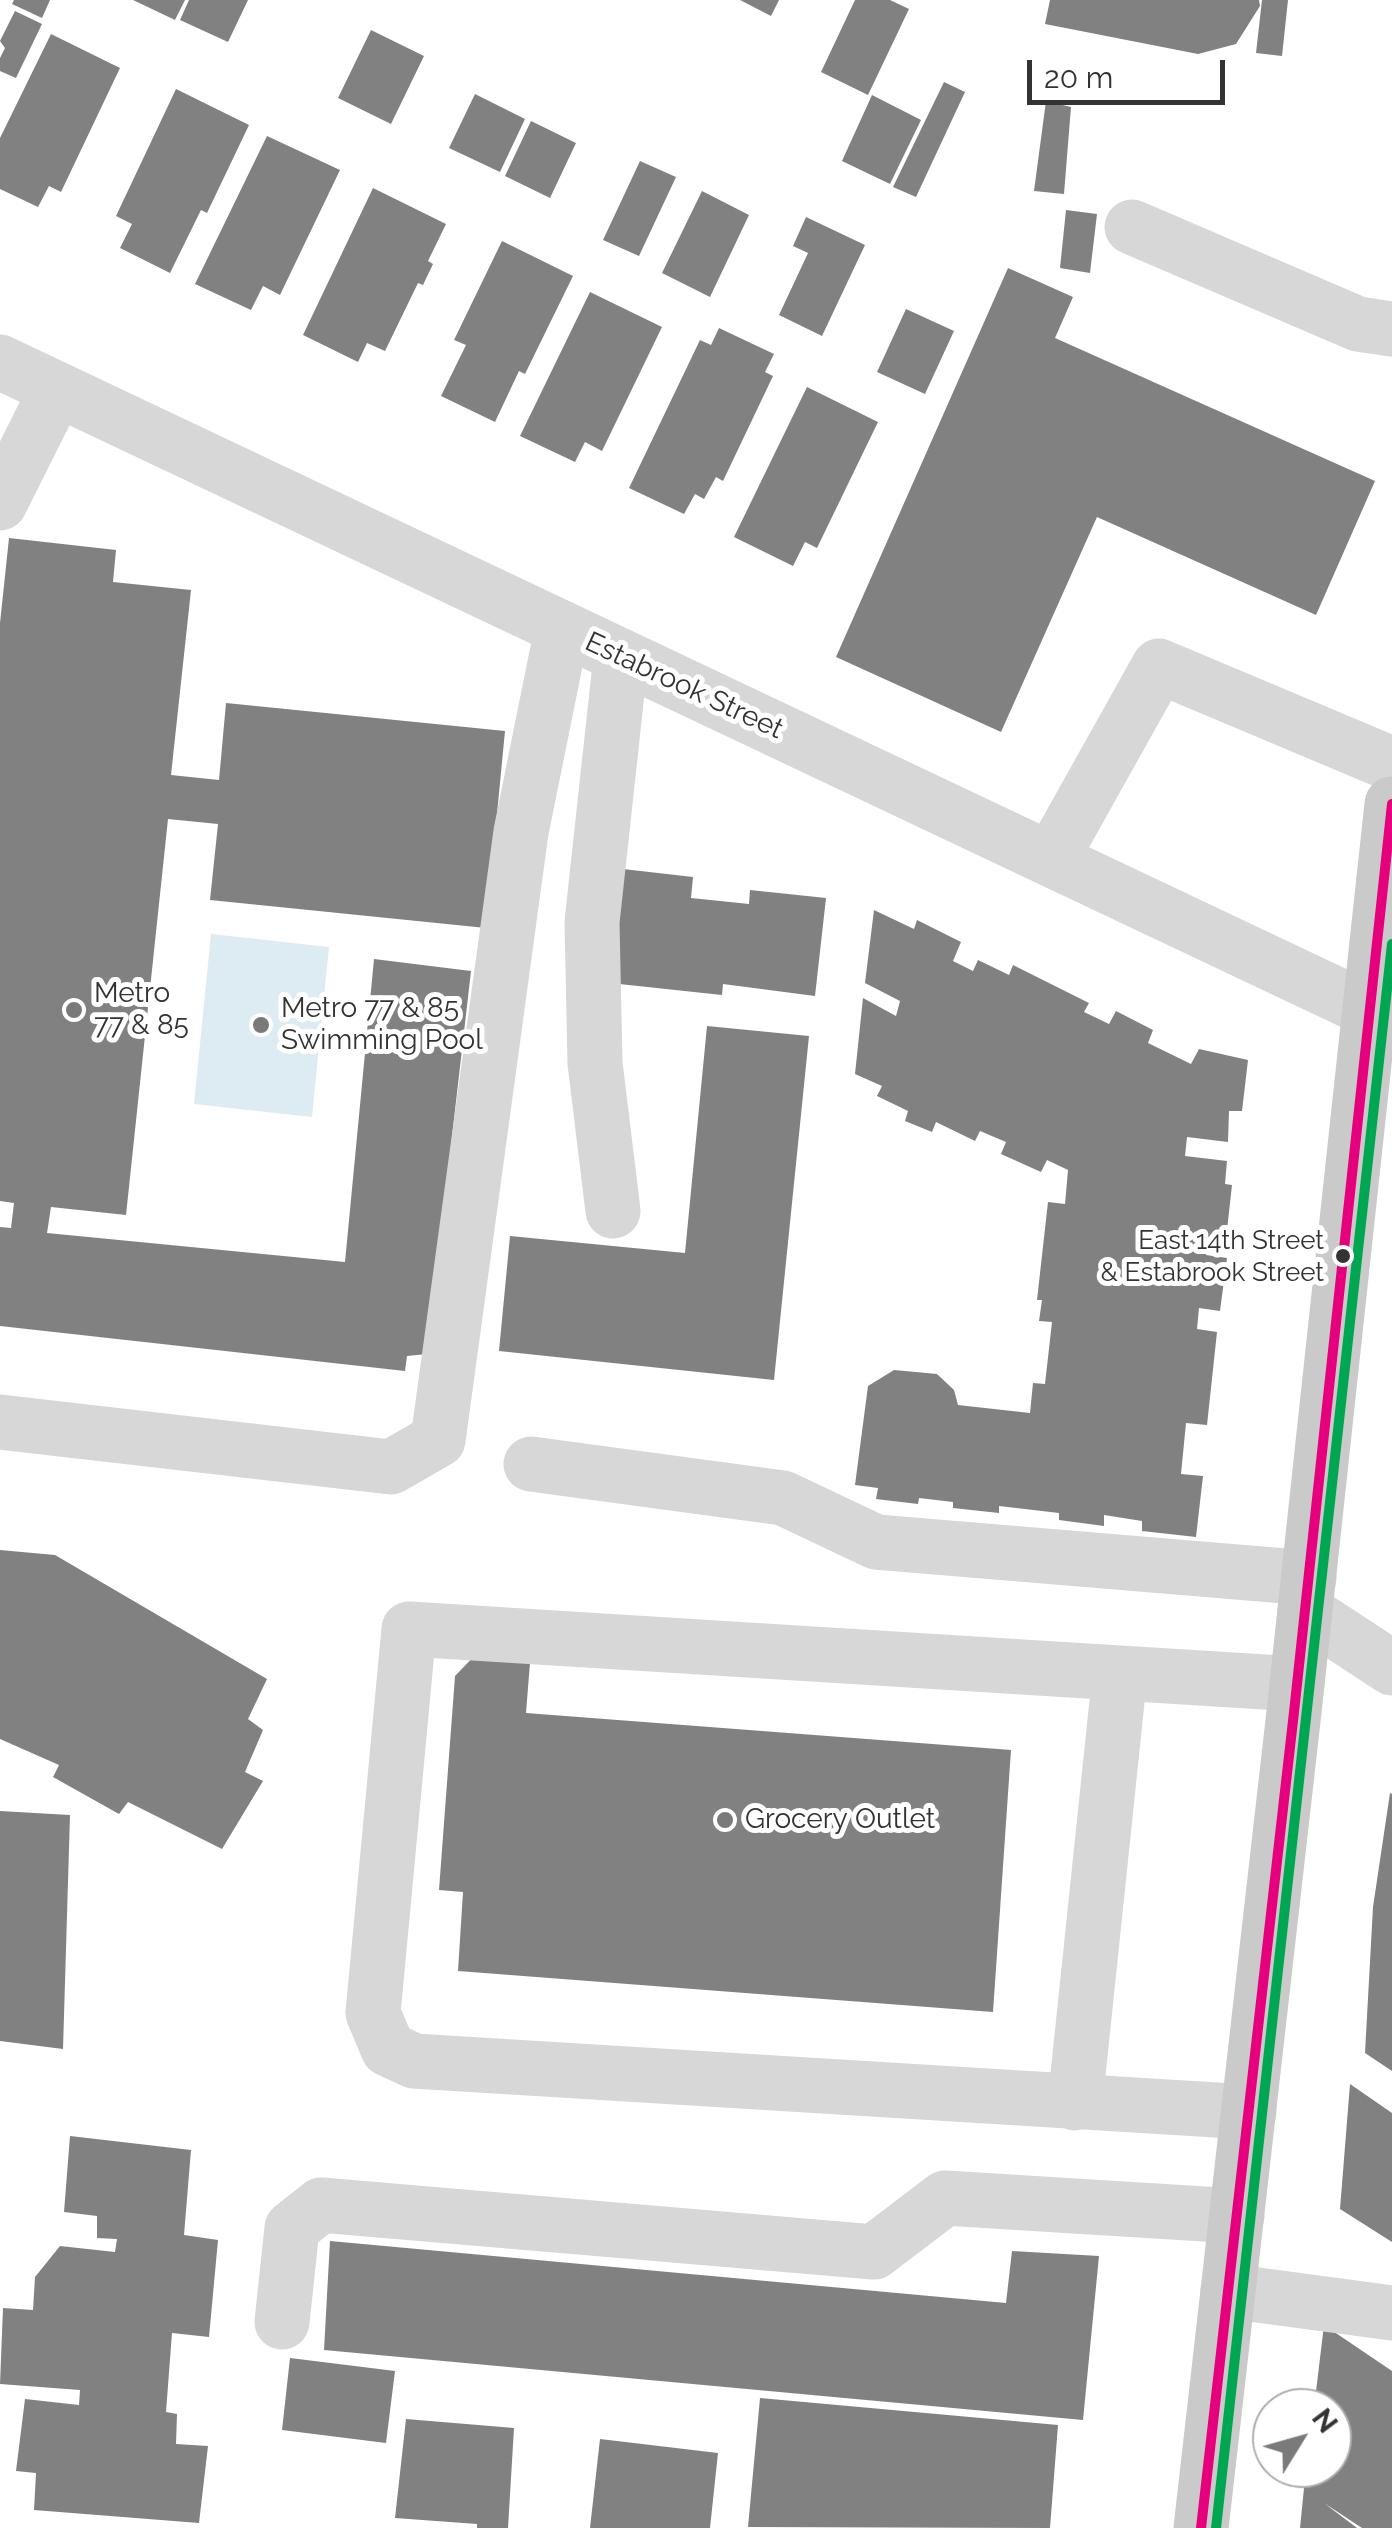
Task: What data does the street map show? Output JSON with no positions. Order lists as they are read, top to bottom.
{
  "streets": {
    "street": ["Estabrook Street"]
  },
  "places": [
    "Metro 77 & 85",
    "Metro 77 & 85 Swimming Pool",
    "East 14th Street & Estabrook Street",
    "Grocery Outlet"
  ],
  "scale_bar": "20 m",
  "north": "top right"
}
